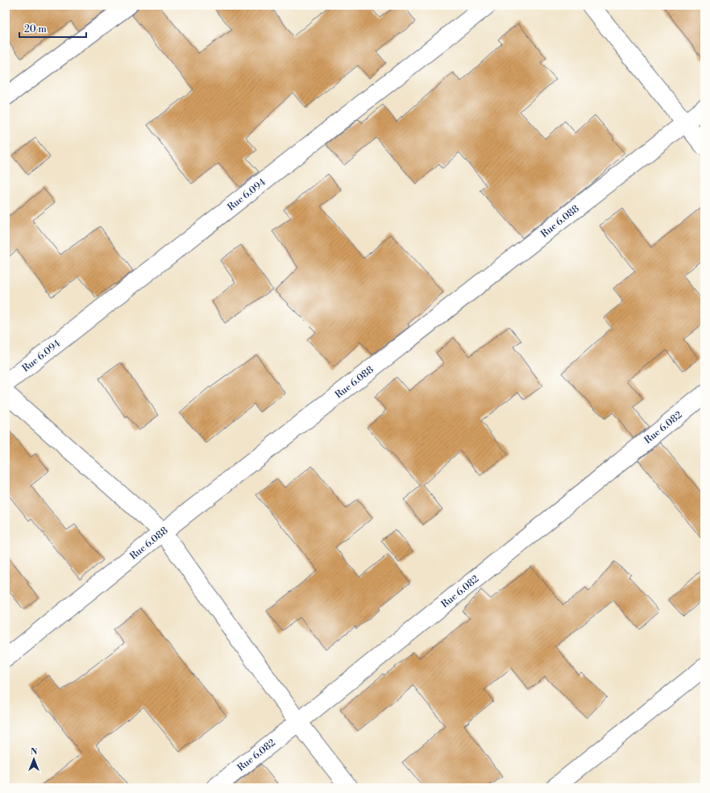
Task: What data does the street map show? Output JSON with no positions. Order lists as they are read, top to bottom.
{
  "streets": {
    "street": ["Rue 6.094", "Rue 6.088", "Rue 6.082"]
  },
  "scale_bar": "20 m",
  "north": "top"
}
